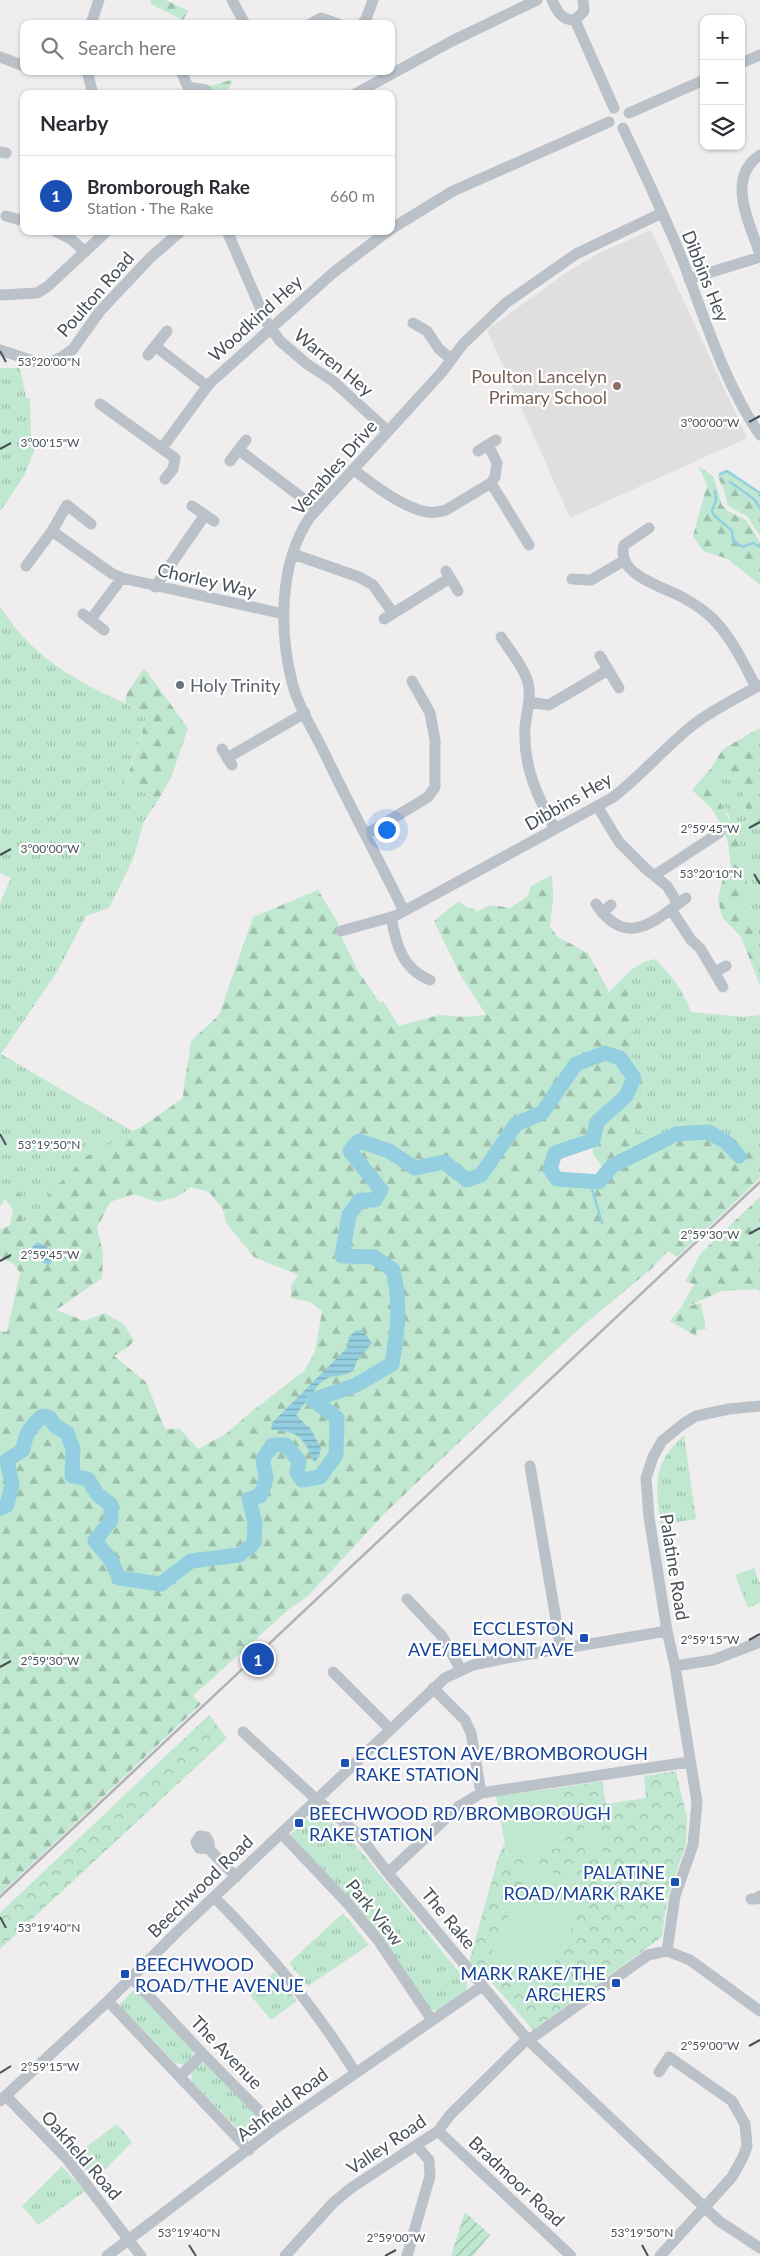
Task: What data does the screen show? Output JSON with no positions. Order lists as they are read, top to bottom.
{
  "streets": {
    "street": [
      "Dibbins Hey",
      "Poulton Road",
      "Woodkind Hey",
      "Warren Hey",
      "Venables Drive",
      "Chorley Way",
      "Palatine Road",
      "Beechwood Road",
      "Park View",
      "The Rake",
      "The Avenue",
      "Ashfield Road",
      "Valley Road",
      "Oakfield Road",
      "Bradmoor Road"
    ]
  },
  "crossings": [
    ["Dibbins Hey", "Woodkind Hey"],
    ["Dibbins Hey", "Venables Drive"],
    ["Woodkind Hey", "Warren Hey"],
    ["Warren Hey", "Venables Drive"],
    ["Venables Drive", "Chorley Way"],
    ["Palatine Road", "Beechwood Road"],
    ["Palatine Road", "Valley Road"],
    ["Beechwood Road", "Park View"],
    ["Beechwood Road", "The Rake"],
    ["Beechwood Road", "The Avenue"],
    ["Beechwood Road", "Oakfield Road"],
    ["Park View", "Ashfield Road"],
    ["The Rake", "Ashfield Road"],
    ["The Rake", "Valley Road"],
    ["The Avenue", "Ashfield Road"],
    ["Ashfield Road", "Oakfield Road"],
    ["Valley Road", "Bradmoor Road"]
  ],
  "places": {
    "other": ["Poulton Lancelyn Primary School", "Holy Trinity"],
    "transit": [
      "ECCLESTON AVE/BELMONT AVE",
      "ECCLESTON AVE/BROMBOROUGH RAKE STATION",
      "BEECHWOOD RD/BROMBOROUGH RAKE STATION",
      "PALATINE ROAD/MARK RAKE",
      "BEECHWOOD ROAD/THE AVENUE",
      "MARK RAKE/THE ARCHERS"
    ]
  },
  "page": {
    "map_buttons": ["+", "−"],
    "search": "Search here",
    "heading": "Nearby",
    "list": [
      {
        "mark": "1",
        "name": "Bromborough Rake",
        "note": "Station · The Rake",
        "value": "660 m"
      }
    ],
    "pins": "1"
  },
  "coordinates": [
    "53°20'00\"N",
    "3°00'00\"W",
    "3°00'15\"W",
    "2°59'45\"W",
    "53°20'10\"N",
    "53°19'50\"N",
    "2°59'30\"W",
    "2°59'15\"W",
    "53°19'40\"N",
    "2°59'00\"W"
  ]
}
